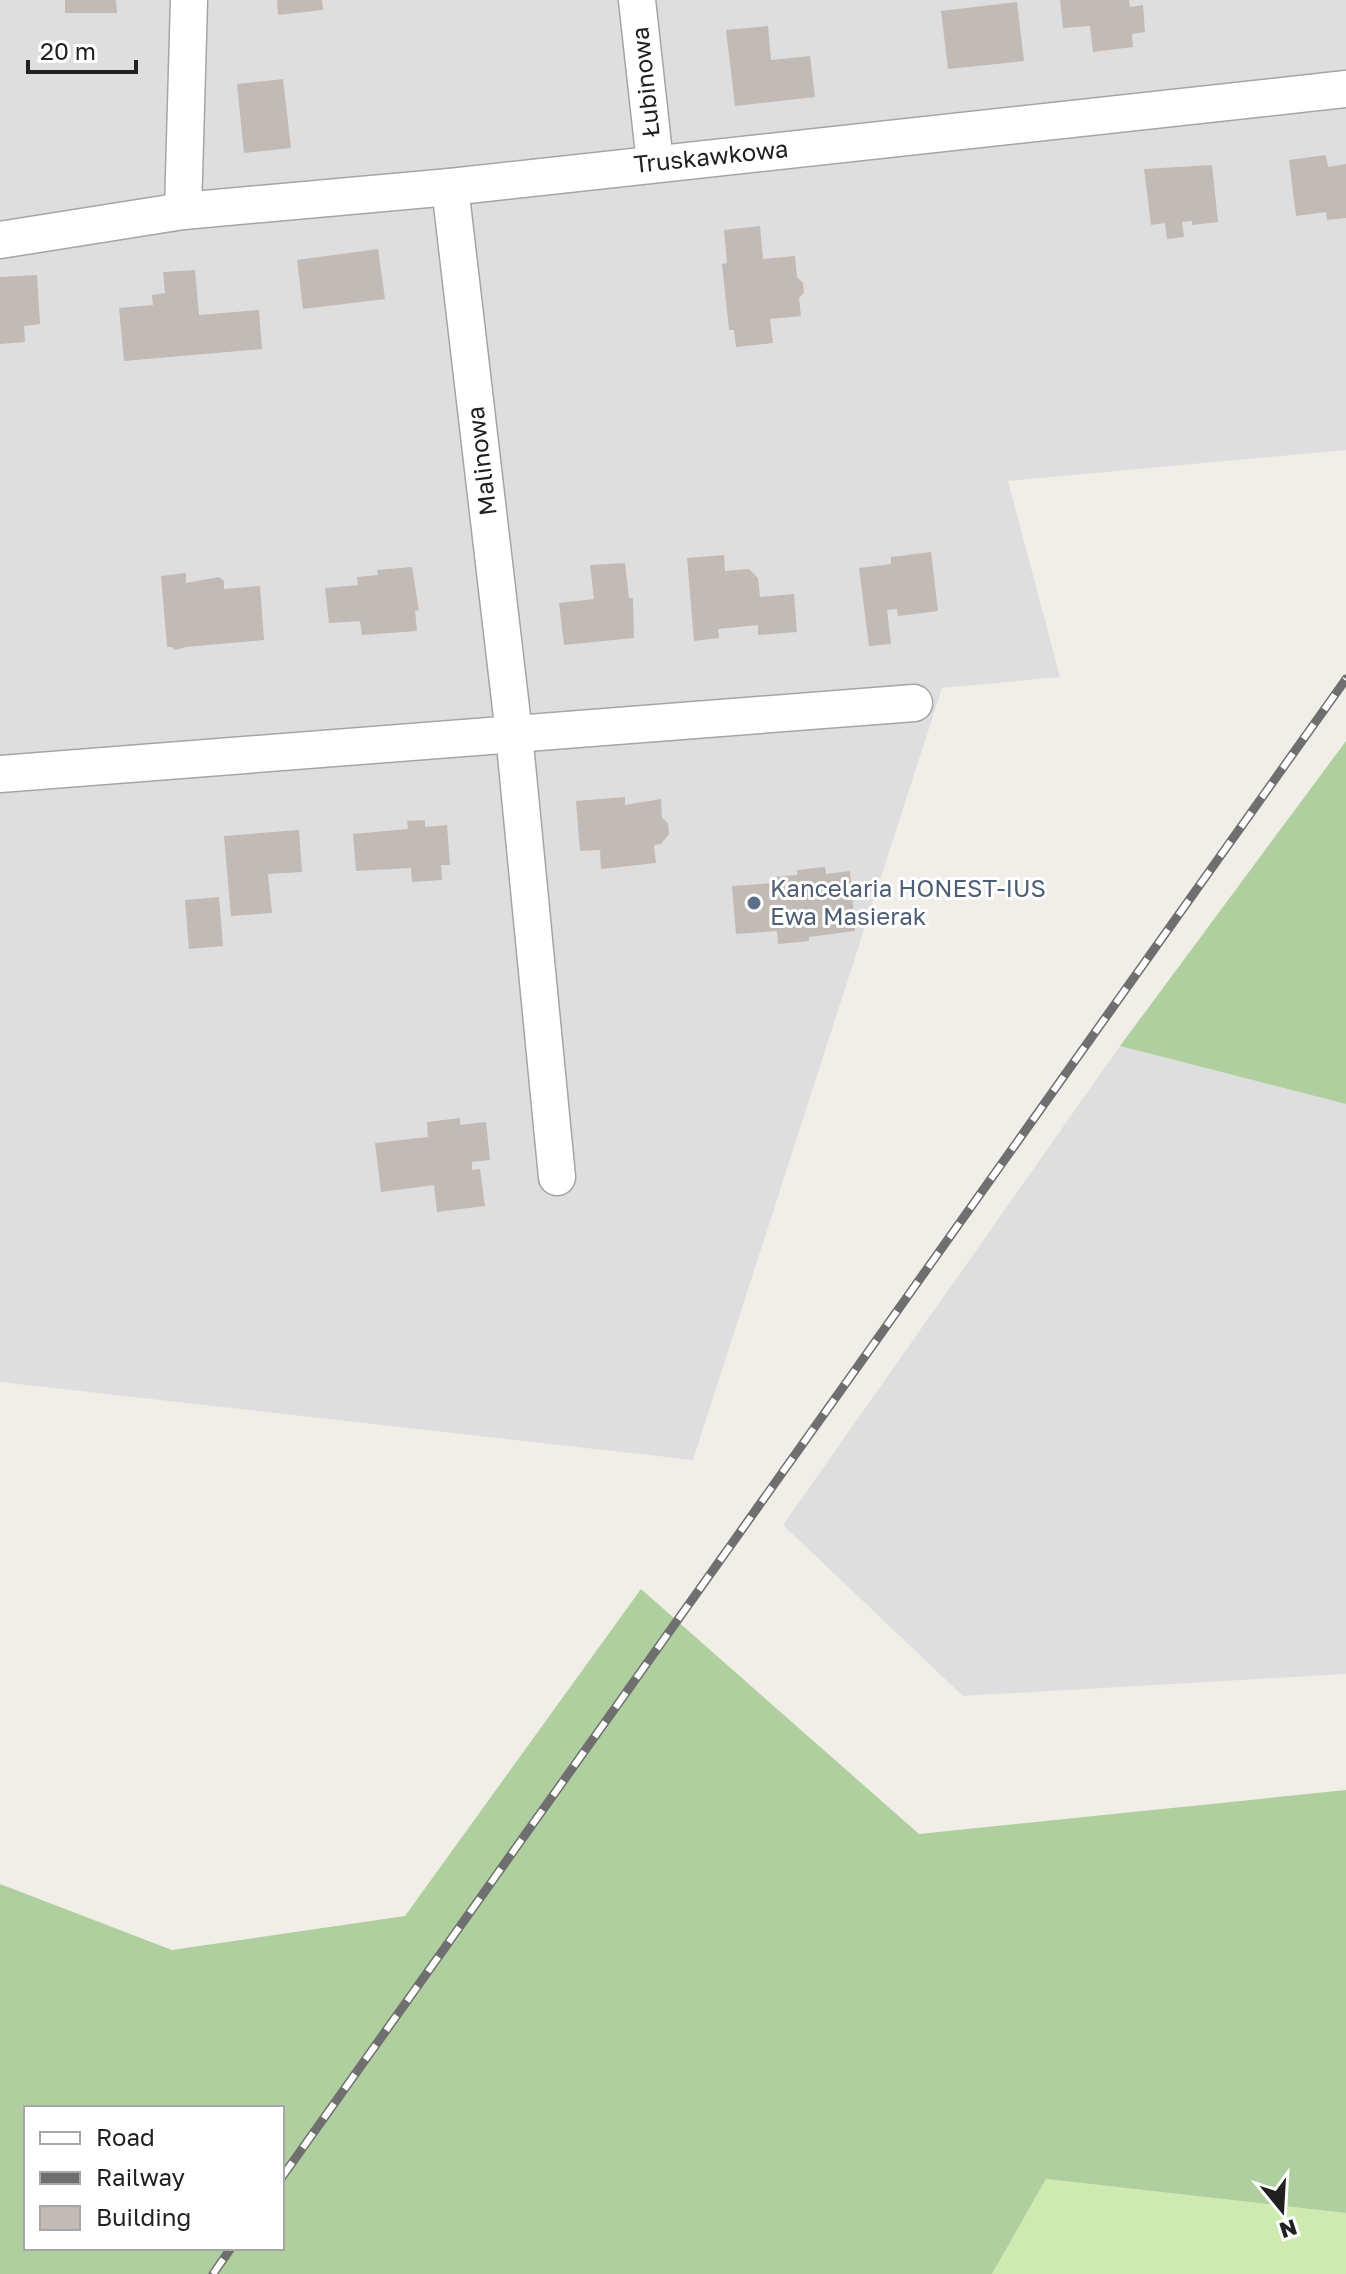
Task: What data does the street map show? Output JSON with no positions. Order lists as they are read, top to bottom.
{
  "streets": {
    "street": ["Łubinowa", "Truskawkowa", "Malinowa"]
  },
  "crossings": [
    ["Łubinowa", "Truskawkowa"],
    ["Truskawkowa", "Malinowa"]
  ],
  "places": ["Kancelaria HONEST-IUS Ewa Masierak"],
  "legend": ["Road", "Railway", "Building"],
  "scale_bar": "20 m",
  "north": "bottom"
}
